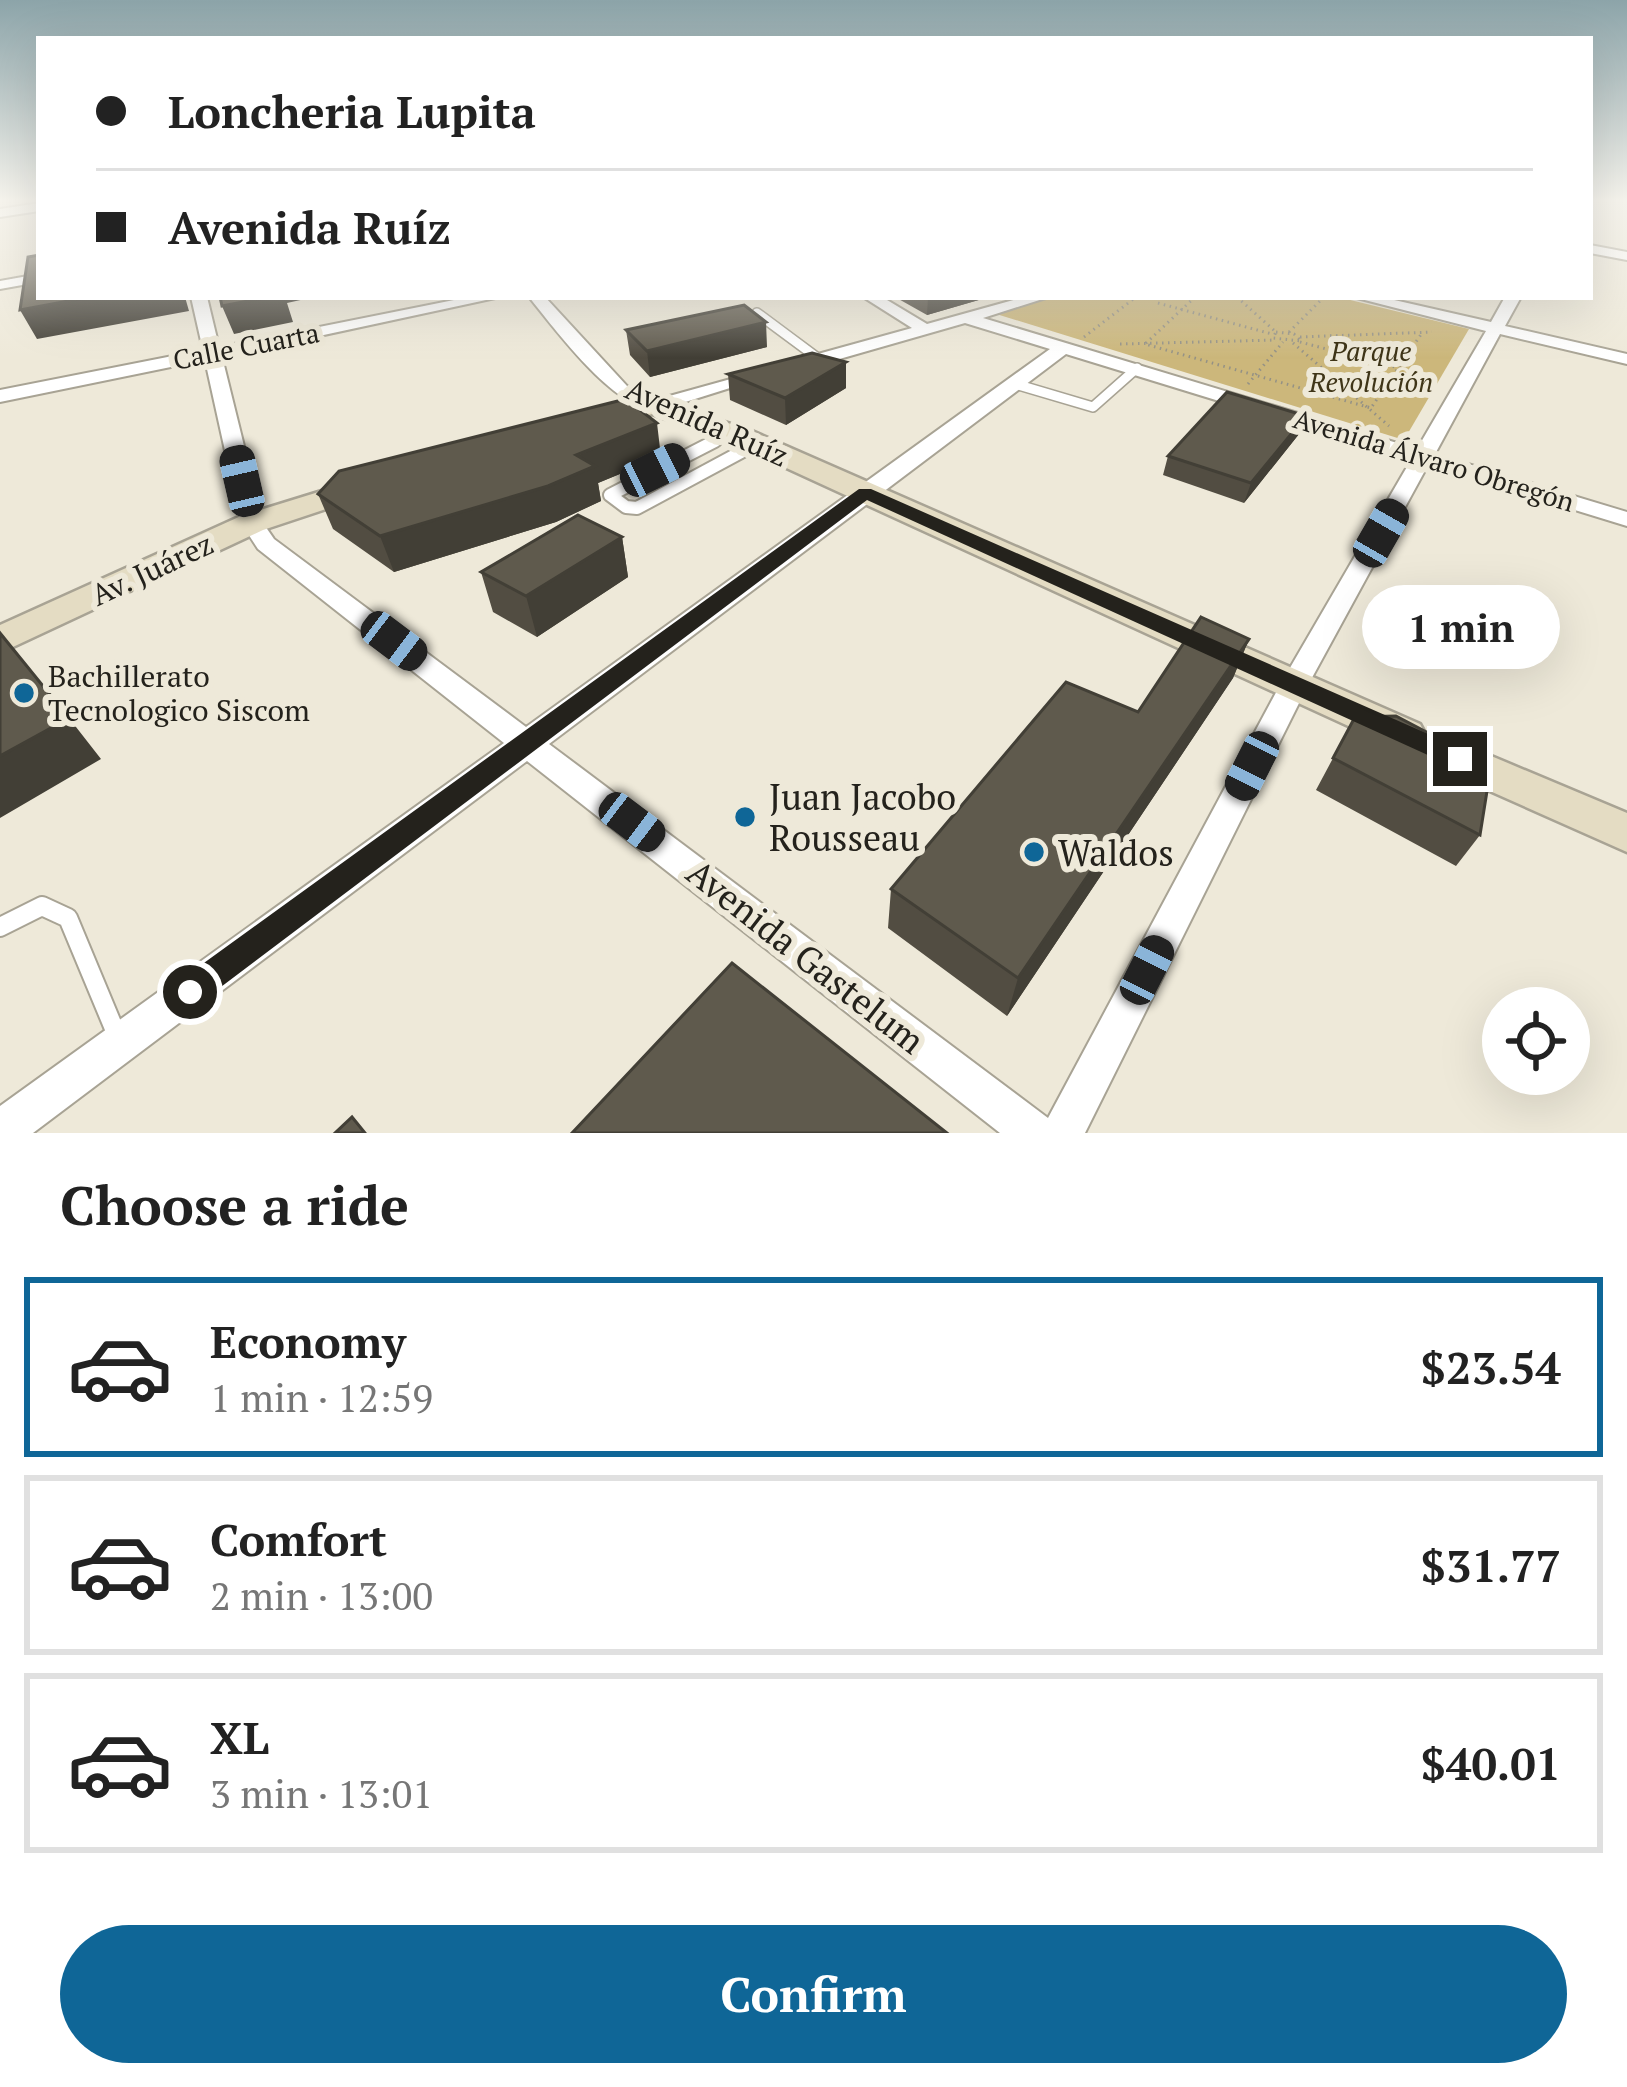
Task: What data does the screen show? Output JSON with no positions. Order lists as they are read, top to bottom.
{
  "streets": {
    "street": [
      "Calle Cuarta",
      "Avenida Ruíz",
      "Avenida Álvaro Obregón",
      "Av. Juárez",
      "Avenida Gastelum"
    ]
  },
  "crossings": [
    ["Av. Juárez", "Avenida Gastelum"]
  ],
  "parks": ["Parque Revolución"],
  "places": ["Bachillerato Tecnologico Siscom", "Juan Jacobo Rousseau", "Waldos"],
  "page": {
    "banner": ["Loncheria Lupita", "Avenida Ruíz"],
    "bubble": "1 min",
    "heading": "Choose a ride",
    "list": [
      {
        "name": "Economy",
        "note": "1 min · 12:59",
        "value": "$23.54"
      },
      {
        "name": "Comfort",
        "note": "2 min · 13:00",
        "value": "$31.77"
      },
      {
        "name": "XL",
        "note": "3 min · 13:01",
        "value": "$40.01"
      }
    ],
    "buttons": "Confirm"
  }
}
